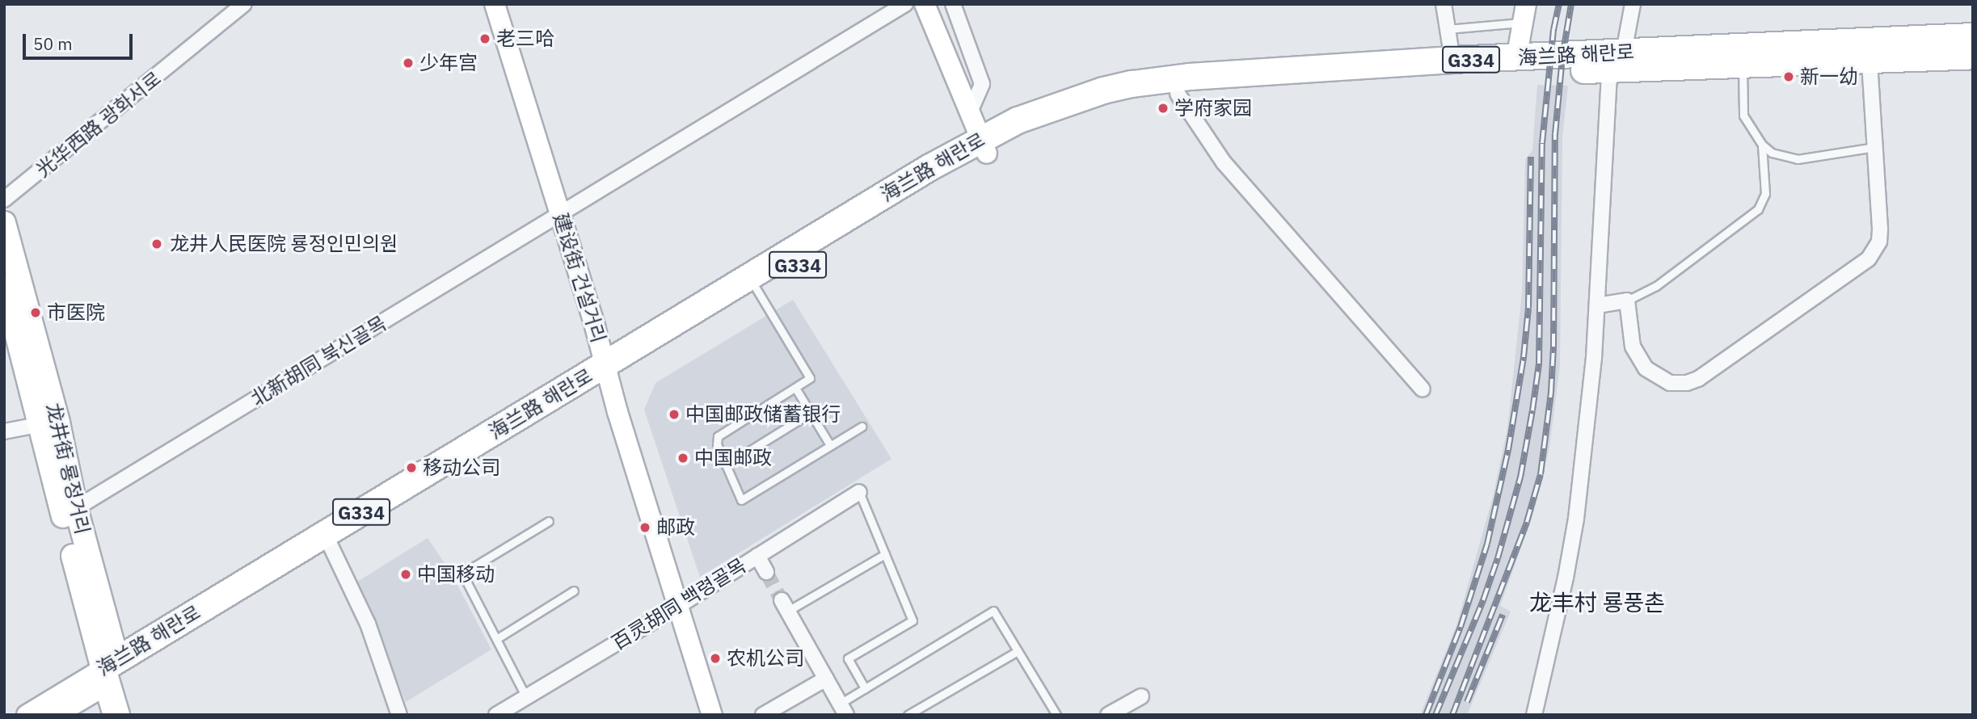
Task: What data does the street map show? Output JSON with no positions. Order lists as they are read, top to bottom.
{
  "streets": {
    "highway": ["海兰路 해란로", "G334", "龙井街 룡정거리"],
    "street": [
      "光华西路 광화서로",
      "建设街 건설거리",
      "北新胡同 북신골목",
      "百灵胡同 백령골목"
    ]
  },
  "crossings": [
    ["海兰路 해란로", "建设街 건설거리"],
    ["海兰路 해란로", "龙井街 룡정거리"],
    ["建设街 건설거리", "北新胡同 북신골목"],
    ["建设街 건설거리", "百灵胡同 백령골목"],
    ["北新胡同 북신골목", "龙井街 룡정거리"]
  ],
  "districts": ["龙丰村 룡풍촌"],
  "places": [
    "老三哈",
    "少年宫",
    "新一幼",
    "学府家园",
    "龙井人民医院 룡정인민의원",
    "市医院",
    "中国邮政储蓄银行",
    "中国邮政",
    "移动公司",
    "邮政",
    "中国移动",
    "农机公司"
  ],
  "scale_bar": "50 m"
}
